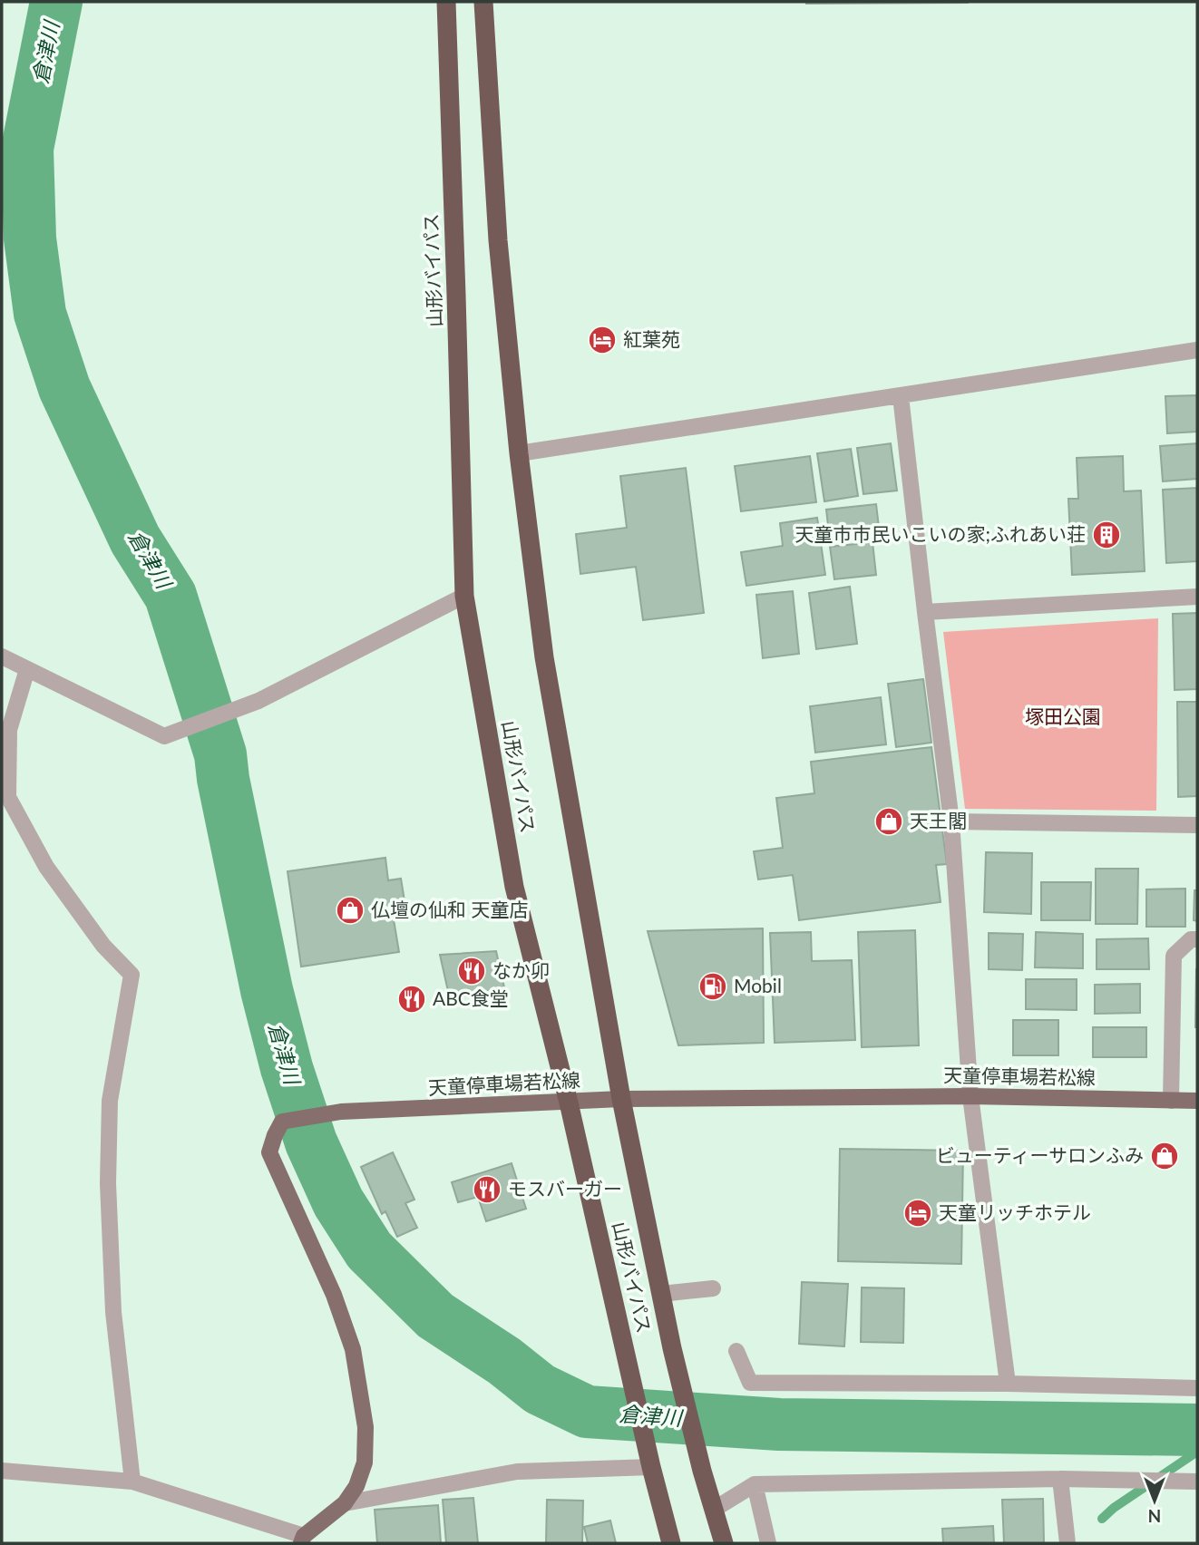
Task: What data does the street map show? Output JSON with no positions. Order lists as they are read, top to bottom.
{
  "streets": {
    "highway": ["山形バイパス"],
    "main road": ["天童停車場若松線"]
  },
  "crossings": [
    ["山形バイパス", "天童停車場若松線"]
  ],
  "water": ["倉津川"],
  "parks": ["塚田公園"],
  "places": {
    "hotel": ["紅葉苑", "天童リッチホテル"],
    "building": ["天童市市民いこいの家;ふれあい荘"],
    "shop": ["天王閣", "仏壇の仙和 天童店", "ビューティーサロンふみ"],
    "restaurant": ["なか卯", "ABC食堂", "モスバーガー"],
    "fuel station": ["Mobil"]
  },
  "north": "bottom"
}
